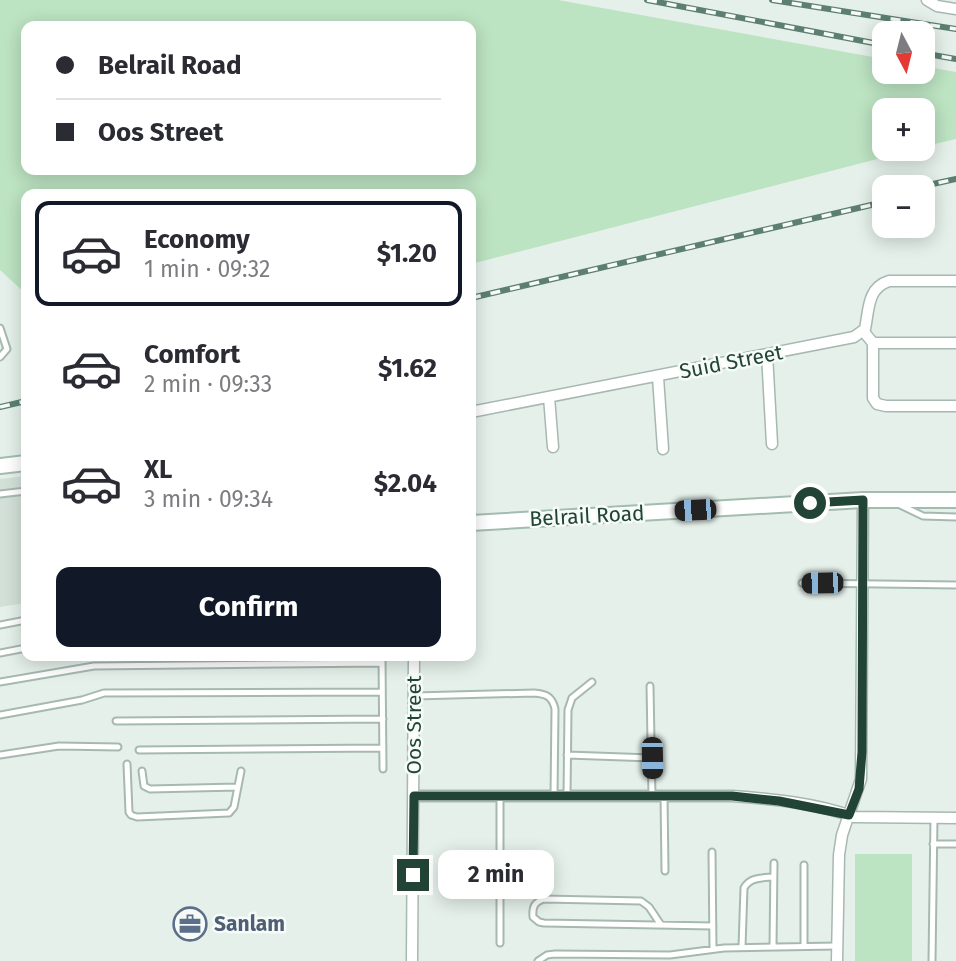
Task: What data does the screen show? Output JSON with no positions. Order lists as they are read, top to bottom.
{
  "streets": {
    "street": ["Suid Street", "Belrail Road", "Oos Street"]
  },
  "places": {
    "office": ["Sanlam"]
  },
  "north": "bottom",
  "page": {
    "map_buttons": ["+", "−"],
    "banner": ["Belrail Road", "Oos Street"],
    "list": [
      {
        "name": "Economy",
        "note": "1 min · 09:32",
        "value": "$1.20"
      },
      {
        "name": "Comfort",
        "note": "2 min · 09:33",
        "value": "$1.62"
      },
      {
        "name": "XL",
        "note": "3 min · 09:34",
        "value": "$2.04"
      }
    ],
    "buttons": "Confirm",
    "bubble": "2 min"
  }
}
